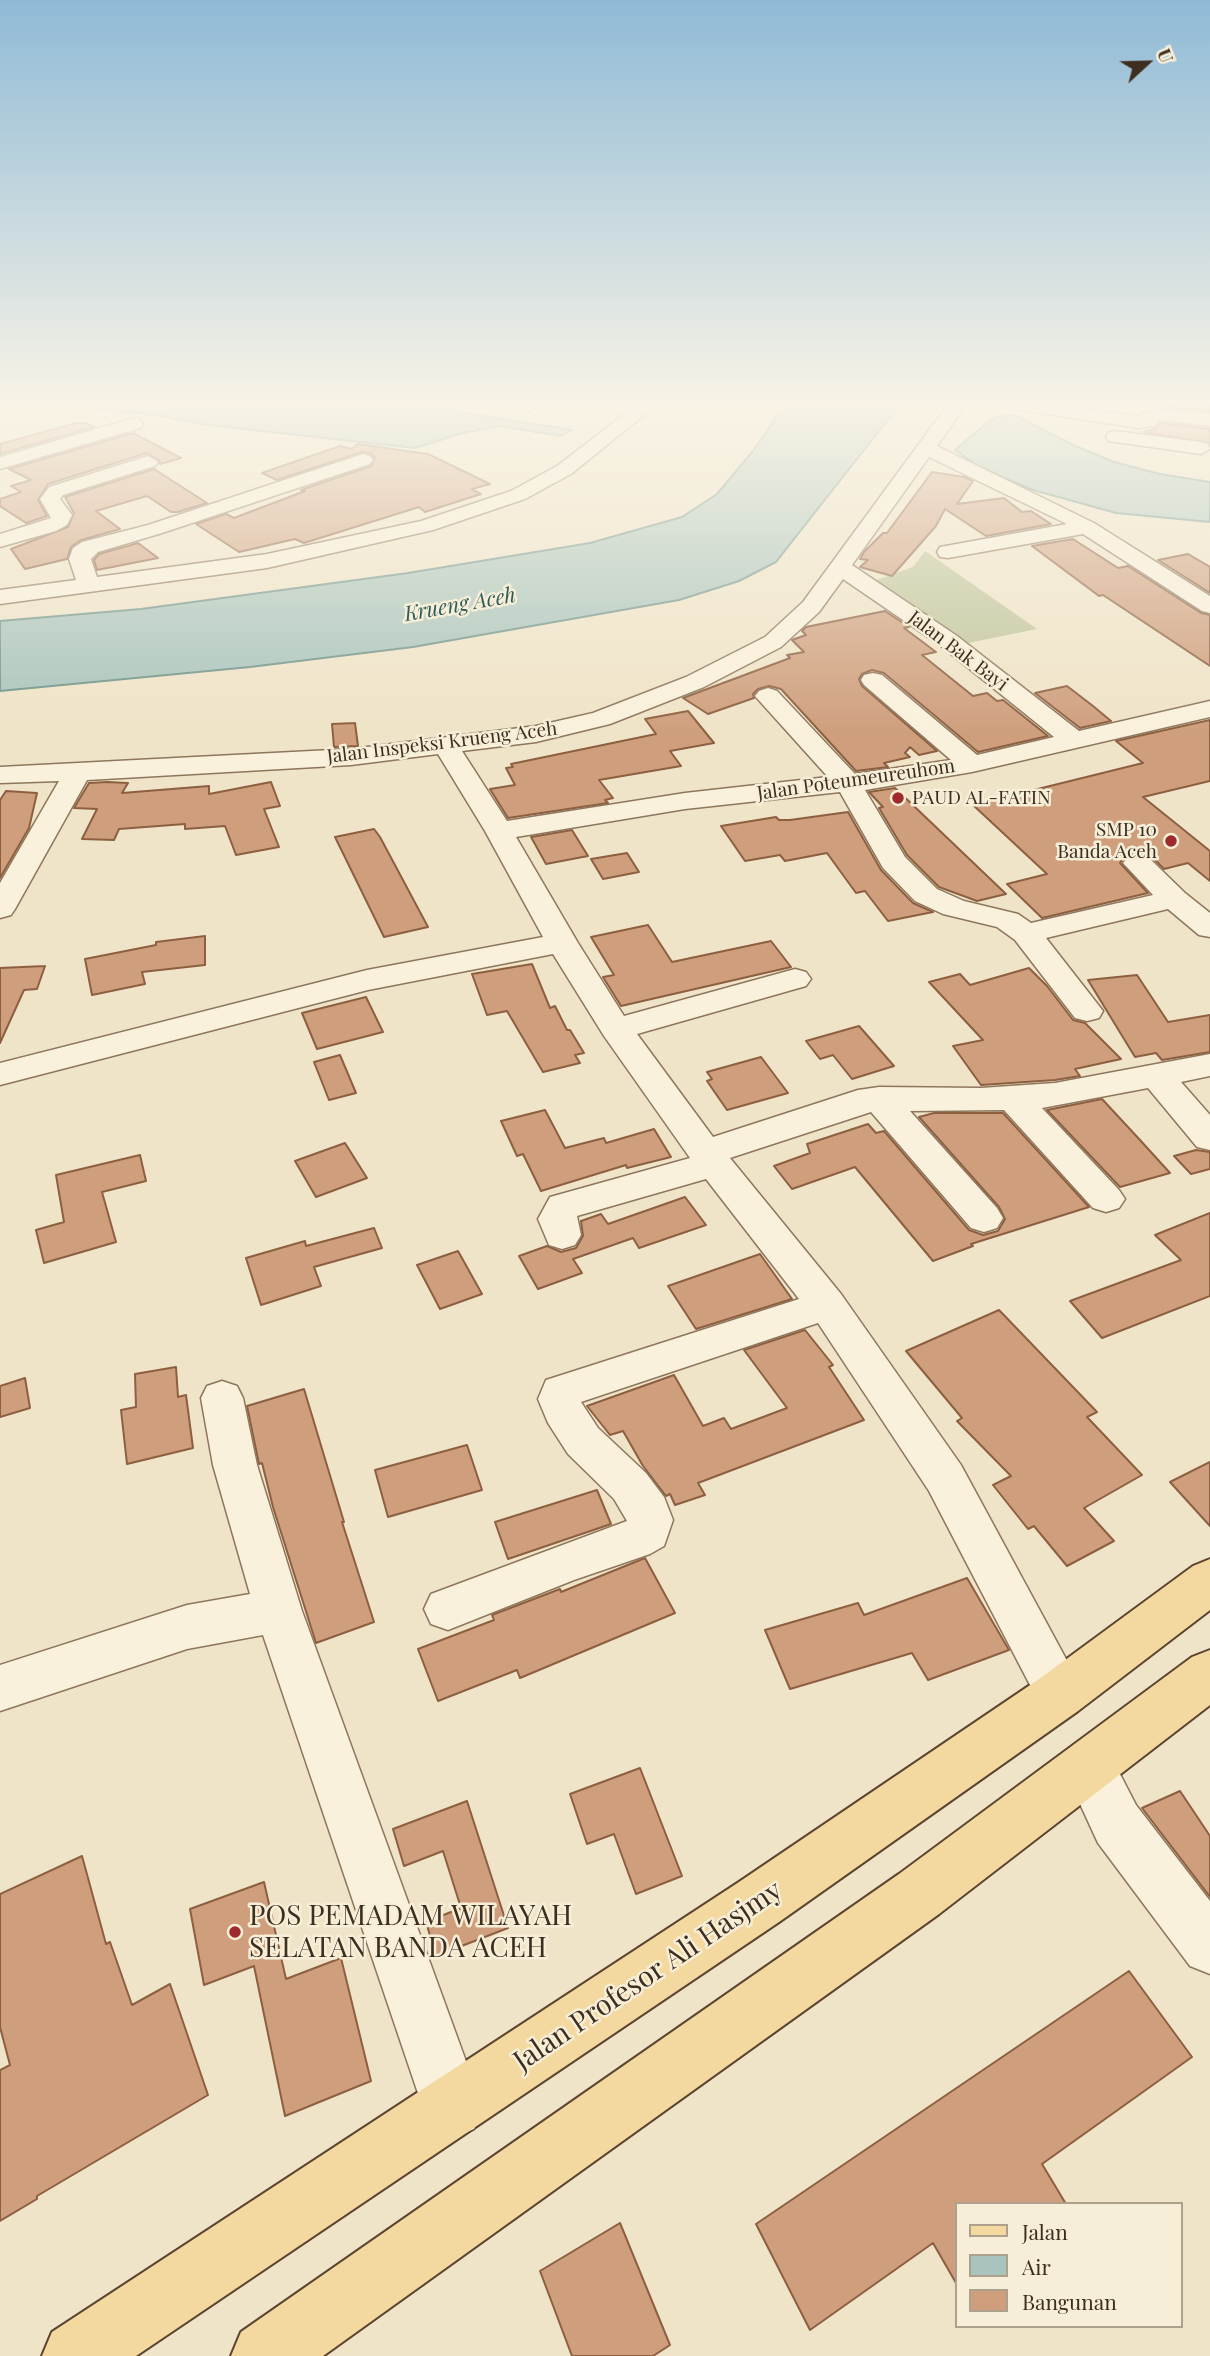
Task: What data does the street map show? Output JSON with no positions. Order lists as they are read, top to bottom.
{
  "streets": {
    "main road": ["Jalan Profesor Ali Hasjmy"],
    "street": ["Jalan Bak Bayi", "Jalan Inspeksi Krueng Aceh", "Jalan Poteumeureuhom"]
  },
  "crossings": [
    ["Jalan Bak Bayi", "Jalan Inspeksi Krueng Aceh"],
    ["Jalan Bak Bayi", "Jalan Poteumeureuhom"]
  ],
  "water": ["Krueng Aceh"],
  "places": ["PAUD AL-FATIN", "SMP 10 Banda Aceh", "POS PEMADAM WILAYAH SELATAN BANDA ACEH"],
  "legend": ["Jalan", "Air", "Bangunan"],
  "north": "right"
}
